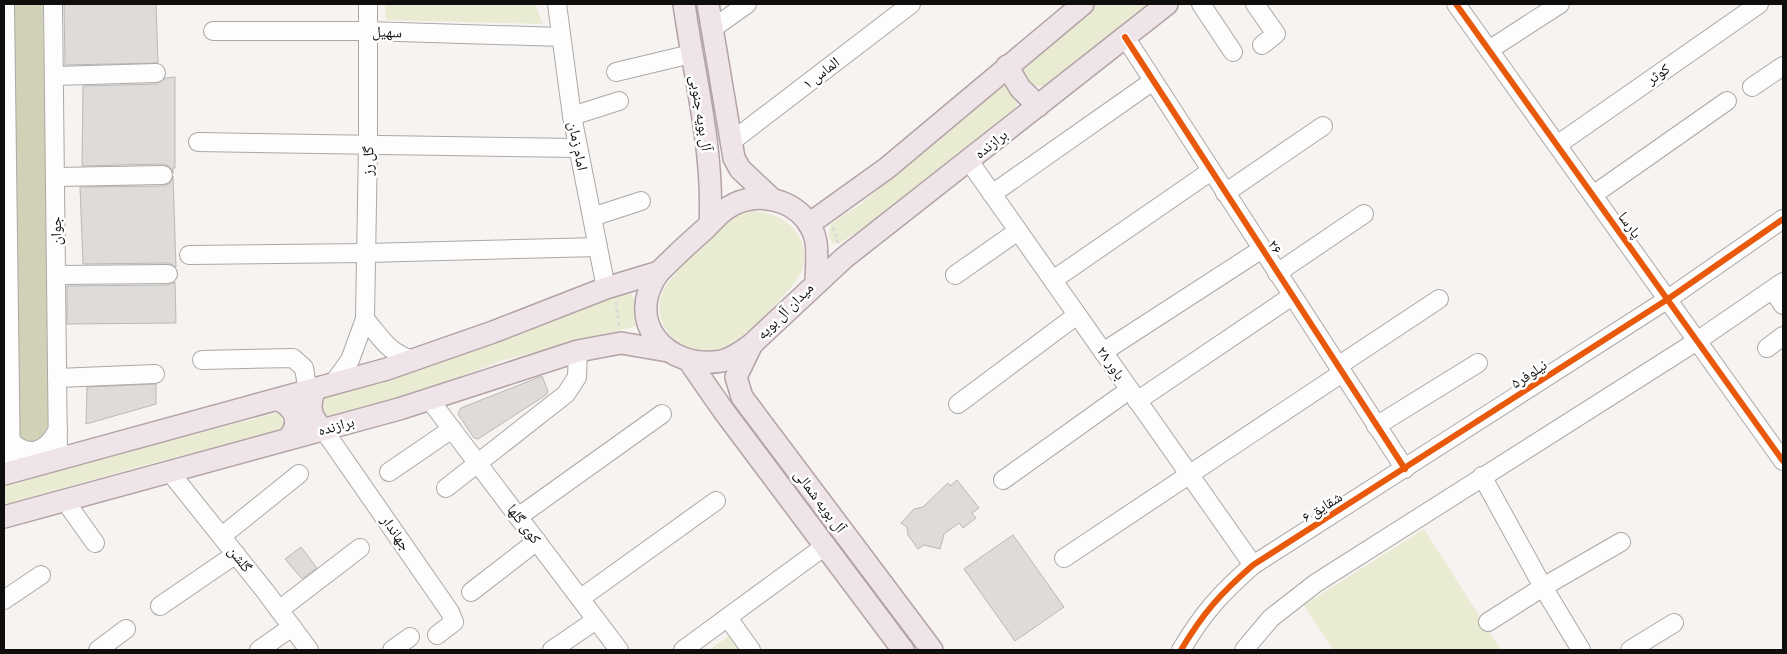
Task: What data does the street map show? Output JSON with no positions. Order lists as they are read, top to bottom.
{
  "streets": {
    "main road": [
      "آل بویه جنوبی",
      "برازنده",
      "میدان آل بویه",
      "آل بویه شمالی"
    ],
    "street": [
      "سهیل",
      "الماس ۱",
      "کوثر",
      "امام زمان",
      "گل رز",
      "پارسا",
      "جوان",
      "۲۶",
      "باور ۲۸",
      "نیلوفر۵",
      "شقایق ۶",
      "کوی گلها",
      "جهاندار",
      "گلشن"
    ]
  },
  "crossings": [
    ["سهیل", "امام زمان"],
    ["سهیل", "گل رز"],
    ["الماس ۱", "آل بویه جنوبی"],
    ["کوثر", "پارسا"],
    ["آل بویه جنوبی", "برازنده"],
    ["آل بویه جنوبی", "میدان آل بویه"],
    ["آل بویه جنوبی", "آل بویه شمالی"],
    ["برازنده", "۲۶"],
    ["برازنده", "میدان آل بویه"],
    ["برازنده", "باور ۲۸"],
    ["برازنده", "آل بویه شمالی"],
    ["برازنده", "کوی گلها"],
    ["برازنده", "جهاندار"],
    ["برازنده", "گلشن"],
    ["پارسا", "نیلوفر۵"],
    ["۲۶", "نیلوفر۵"],
    ["۲۶", "شقایق ۶"],
    ["میدان آل بویه", "آل بویه شمالی"],
    ["باور ۲۸", "شقایق ۶"],
    ["نیلوفر۵", "شقایق ۶"]
  ]
}
